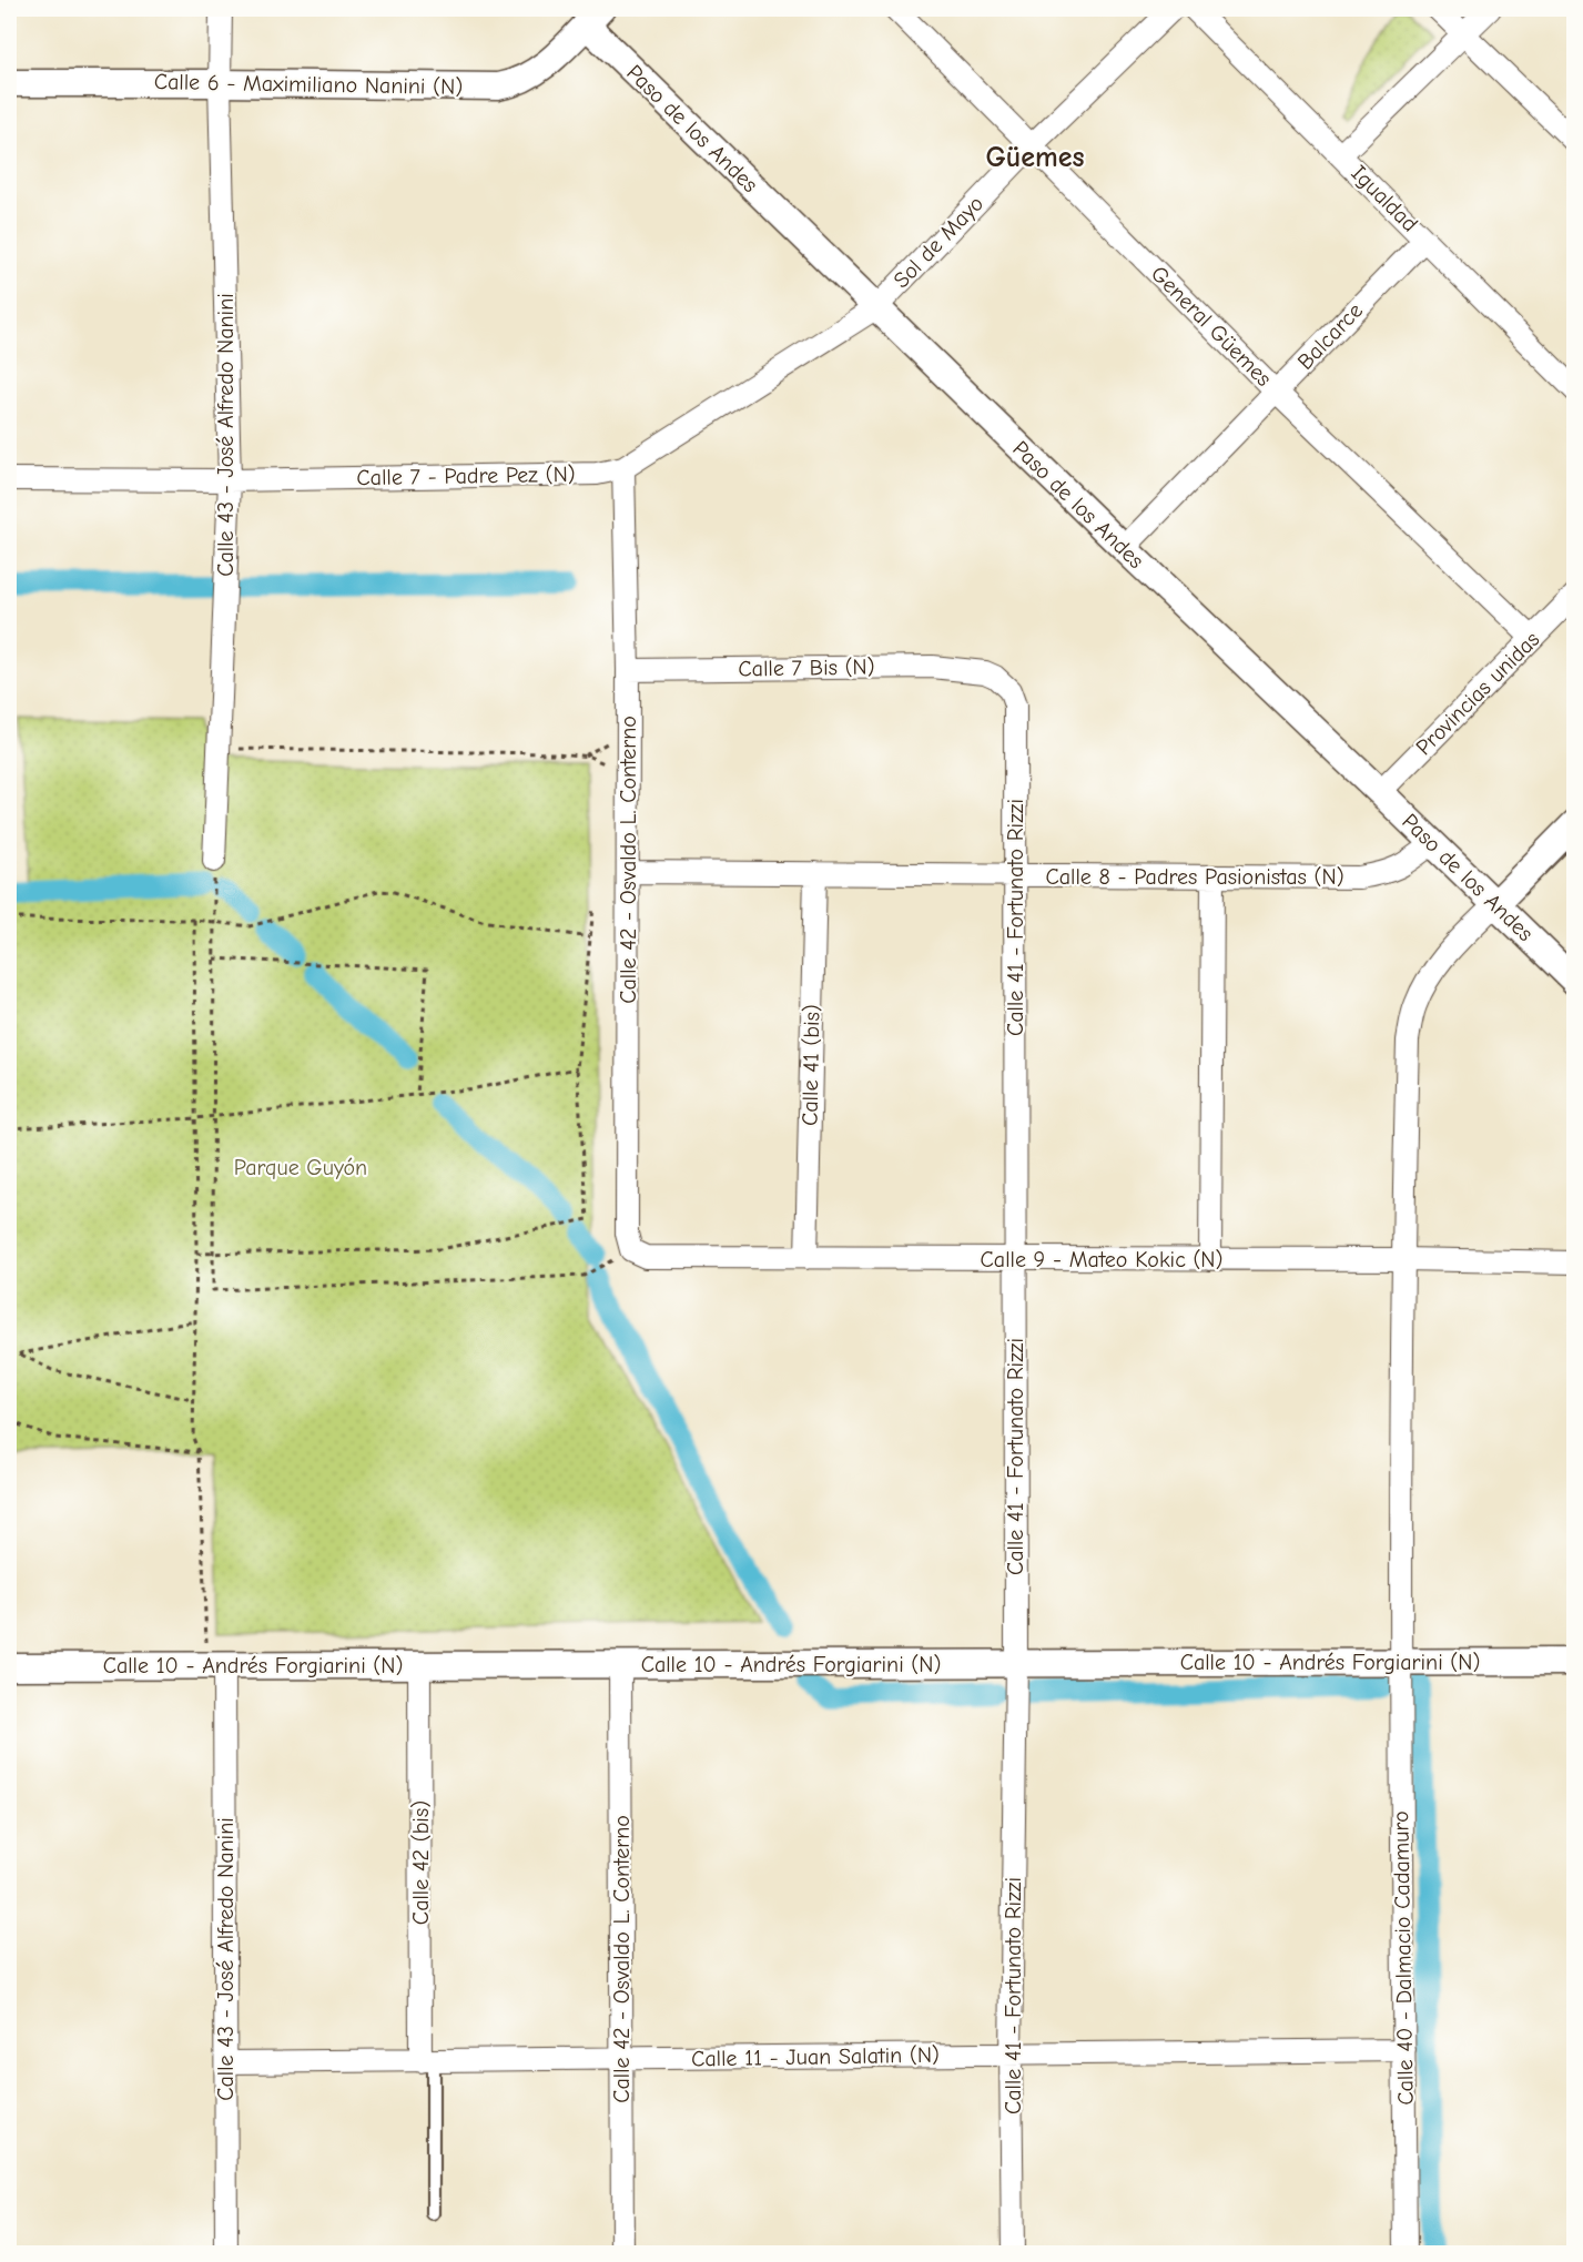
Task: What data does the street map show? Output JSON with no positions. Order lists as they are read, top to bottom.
{
  "streets": {
    "street": [
      "Calle 6 - Maximiliano Nanini (N)",
      "Paso de los Andes",
      "Igualdad",
      "Sol de Mayo",
      "General Güemes",
      "Balcarce",
      "Calle 43 - José Alfredo Nanini",
      "Calle 7 - Padre Pez (N)",
      "Calle 7 Bis (N)",
      "Provincias unidas",
      "Calle 42 - Osvaldo L. Conterno",
      "Calle 8 - Padres Pasionistas (N)",
      "Calle 41 - Fortunato Rizzi",
      "Calle 41 (bis)",
      "Calle 9 - Mateo Kokic (N)",
      "Calle 10 - Andrés Forgiarini (N)",
      "Calle 42 (bis)",
      "Calle 40 - Dalmacio Cadamuro",
      "Calle 11 - Juan Salatin (N)"
    ]
  },
  "crossings": [
    ["Calle 6 - Maximiliano Nanini (N)", "Paso de los Andes"],
    ["Calle 6 - Maximiliano Nanini (N)", "Calle 43 - José Alfredo Nanini"],
    ["Paso de los Andes", "Sol de Mayo"],
    ["Paso de los Andes", "Balcarce"],
    ["Paso de los Andes", "Calle 7 - Padre Pez (N)"],
    ["Paso de los Andes", "Provincias unidas"],
    ["Paso de los Andes", "Calle 8 - Padres Pasionistas (N)"],
    ["Paso de los Andes", "Calle 40 - Dalmacio Cadamuro"],
    ["Igualdad", "Balcarce"],
    ["Sol de Mayo", "General Güemes"],
    ["Sol de Mayo", "Calle 7 - Padre Pez (N)"],
    ["General Güemes", "Balcarce"],
    ["General Güemes", "Provincias unidas"],
    ["Calle 43 - José Alfredo Nanini", "Calle 7 - Padre Pez (N)"],
    ["Calle 43 - José Alfredo Nanini", "Calle 10 - Andrés Forgiarini (N)"],
    ["Calle 43 - José Alfredo Nanini", "Calle 11 - Juan Salatin (N)"],
    ["Calle 7 - Padre Pez (N)", "Calle 42 - Osvaldo L. Conterno"],
    ["Calle 7 Bis (N)", "Calle 42 - Osvaldo L. Conterno"],
    ["Calle 7 Bis (N)", "Calle 41 - Fortunato Rizzi"],
    ["Calle 42 - Osvaldo L. Conterno", "Calle 8 - Padres Pasionistas (N)"],
    ["Calle 42 - Osvaldo L. Conterno", "Calle 9 - Mateo Kokic (N)"],
    ["Calle 42 - Osvaldo L. Conterno", "Calle 10 - Andrés Forgiarini (N)"],
    ["Calle 42 - Osvaldo L. Conterno", "Calle 11 - Juan Salatin (N)"],
    ["Calle 8 - Padres Pasionistas (N)", "Calle 41 - Fortunato Rizzi"],
    ["Calle 8 - Padres Pasionistas (N)", "Calle 41 (bis)"],
    ["Calle 41 - Fortunato Rizzi", "Calle 9 - Mateo Kokic (N)"],
    ["Calle 41 - Fortunato Rizzi", "Calle 10 - Andrés Forgiarini (N)"],
    ["Calle 41 - Fortunato Rizzi", "Calle 11 - Juan Salatin (N)"],
    ["Calle 41 (bis)", "Calle 9 - Mateo Kokic (N)"],
    ["Calle 9 - Mateo Kokic (N)", "Calle 40 - Dalmacio Cadamuro"],
    ["Calle 10 - Andrés Forgiarini (N)", "Calle 42 (bis)"],
    ["Calle 10 - Andrés Forgiarini (N)", "Calle 40 - Dalmacio Cadamuro"],
    ["Calle 42 (bis)", "Calle 11 - Juan Salatin (N)"],
    ["Calle 40 - Dalmacio Cadamuro", "Calle 11 - Juan Salatin (N)"]
  ],
  "districts": ["Güemes"],
  "parks": ["Parque Guyón"]
}
